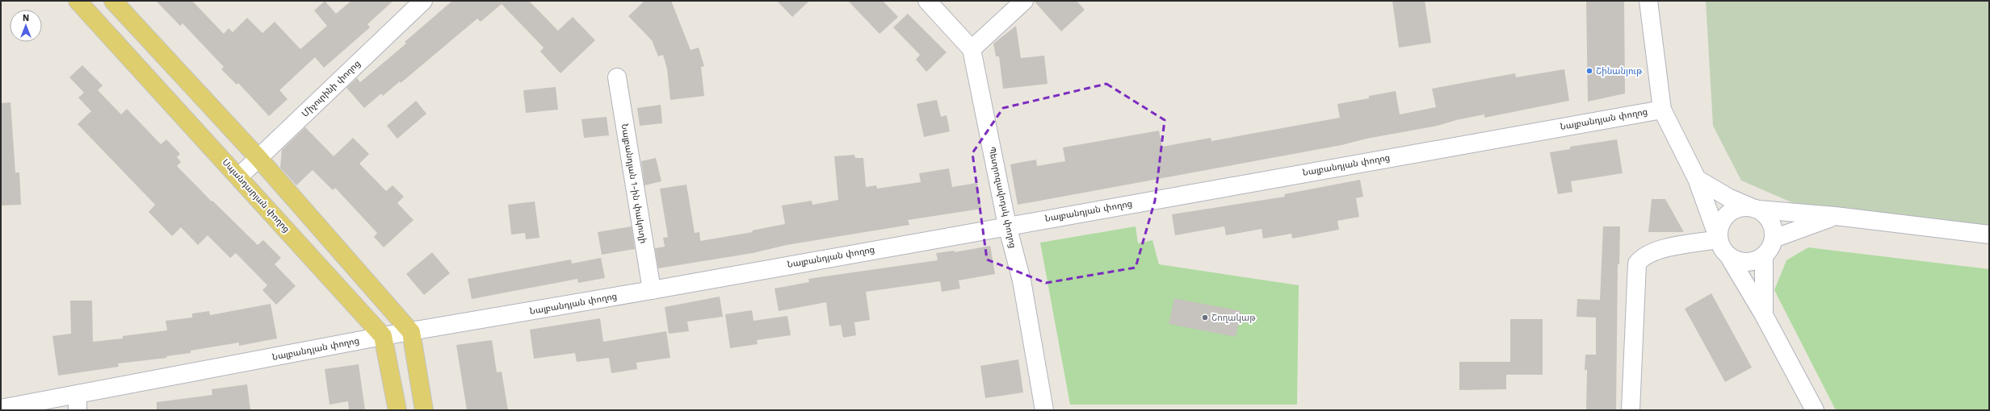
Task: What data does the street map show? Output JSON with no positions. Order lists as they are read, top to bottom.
{
  "streets": {
    "main road": ["Սպանդարյան փողոց"],
    "street": [
      "Միչուրինի փողոց",
      "Նալբանդյան փողոց",
      "Նալբանդյան 1-ին փակուղի",
      "Պետրոզավոդսկ փողոց"
    ]
  },
  "crossings": [
    ["Միչուրինի փողոց", "Սպանդարյան փողոց"],
    ["Նալբանդյան փողոց", "Նալբանդյան 1-ին փակուղի"],
    ["Նալբանդյան փողոց", "Սպանդարյան փողոց"],
    ["Նալբանդյան փողոց", "Պետրոզավոդսկ փողոց"]
  ],
  "places": ["Շինանյութ", "Շողակաթ"],
  "north": "top"
}
